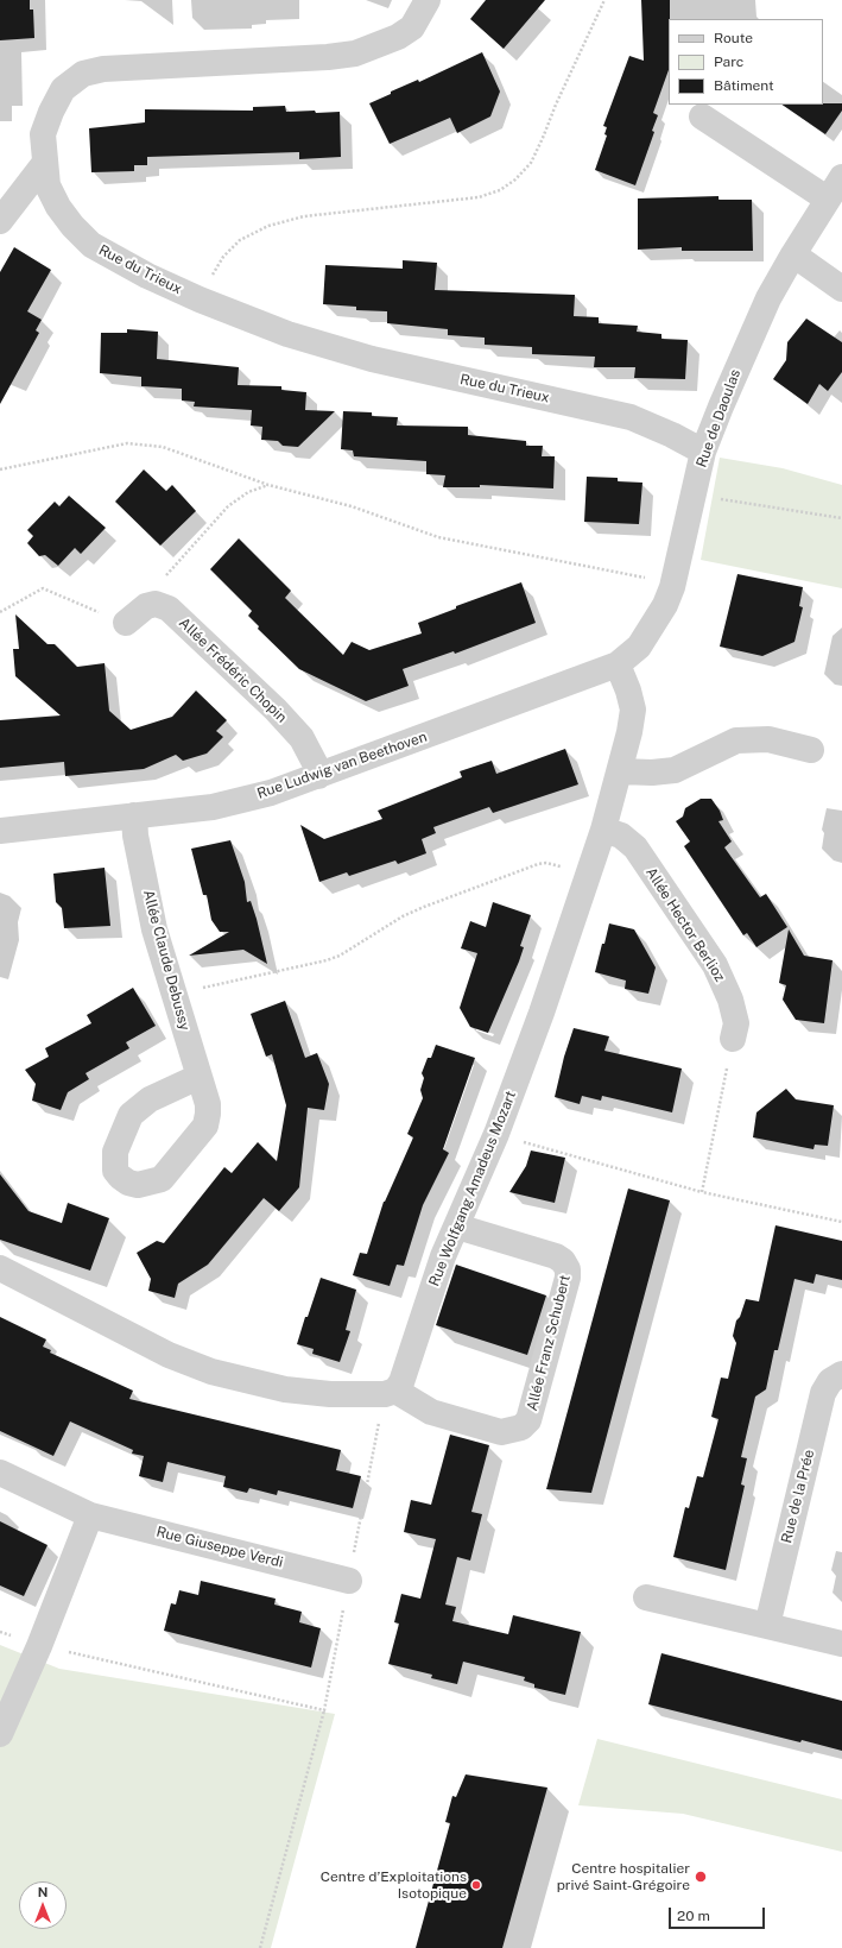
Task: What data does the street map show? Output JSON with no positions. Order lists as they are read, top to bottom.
{
  "streets": {
    "street": [
      "Rue du Trieux",
      "Rue de Daoulas",
      "Allée Frédéric Chopin",
      "Rue Ludwig van Beethoven",
      "Allée Hector Berlioz",
      "Allée Claude Debussy",
      "Rue Wolfgang Amadeus Mozart",
      "Allée Franz Schubert",
      "Rue de la Prée",
      "Rue Giuseppe Verdi"
    ]
  },
  "crossings": [
    ["Rue du Trieux", "Rue de Daoulas"],
    ["Rue de Daoulas", "Rue Ludwig van Beethoven"],
    ["Rue de Daoulas", "Rue Wolfgang Amadeus Mozart"],
    ["Allée Frédéric Chopin", "Rue Ludwig van Beethoven"],
    ["Rue Ludwig van Beethoven", "Allée Claude Debussy"],
    ["Rue Ludwig van Beethoven", "Rue Wolfgang Amadeus Mozart"],
    ["Allée Hector Berlioz", "Rue Wolfgang Amadeus Mozart"],
    ["Rue Wolfgang Amadeus Mozart", "Allée Franz Schubert"]
  ],
  "places": ["Centre hospitalier privé Saint-Grégoire", "Centre d’Exploitations Isotopique"],
  "legend": ["Route", "Parc", "Bâtiment"],
  "scale_bar": "20 m",
  "north": "top"
}
